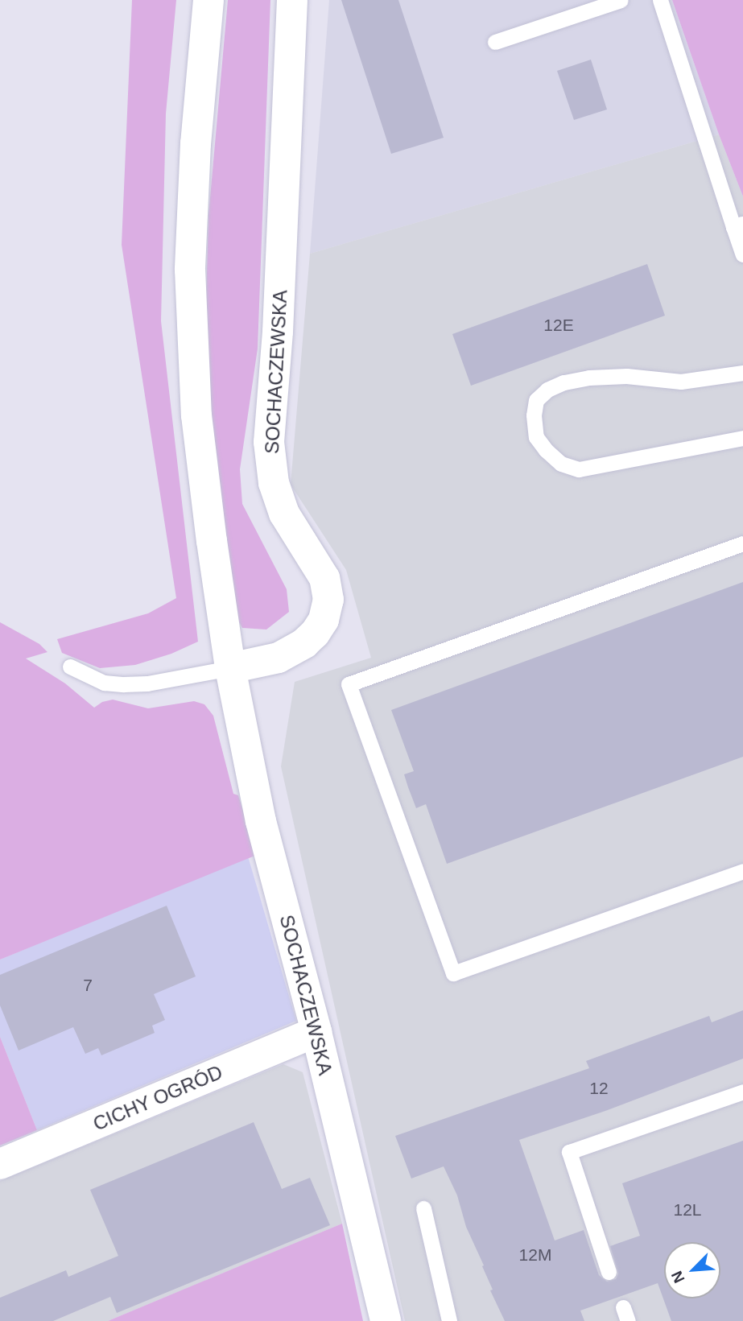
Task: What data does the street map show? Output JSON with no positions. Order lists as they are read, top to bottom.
{
  "streets": {
    "street": ["SOCHACZEWSKA", "CICHY OGRÓD"]
  },
  "crossings": [
    ["SOCHACZEWSKA", "CICHY OGRÓD"]
  ],
  "house_numbers": [
    "12E",
    "7",
    "12",
    "12L",
    "12M"
  ],
  "north": "bottom left"
}
